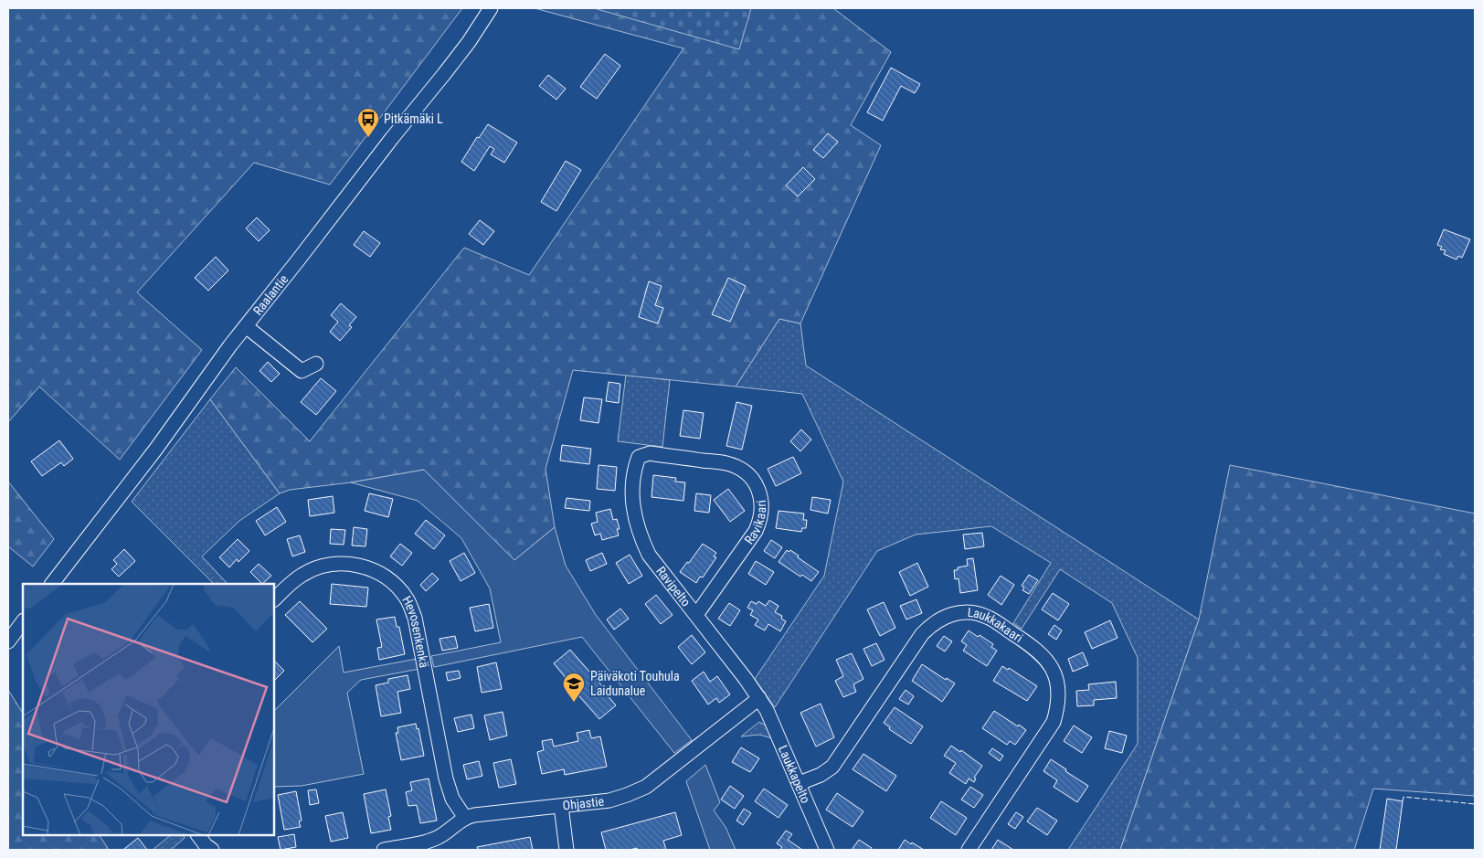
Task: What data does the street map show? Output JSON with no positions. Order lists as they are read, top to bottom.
{
  "streets": {
    "street": [
      "Raalantie",
      "Ravikaari",
      "Ravipelto",
      "Laukkakaari",
      "Hevosenkenkä",
      "Laukkapelto",
      "Ohjastie"
    ]
  },
  "crossings": [
    ["Ravikaari", "Ravipelto"],
    ["Ravipelto", "Laukkapelto"],
    ["Ravipelto", "Ohjastie"],
    ["Laukkakaari", "Laukkapelto"],
    ["Hevosenkenkä", "Ohjastie"],
    ["Laukkapelto", "Ohjastie"]
  ],
  "places": {
    "bus stop": ["Pitkämäki L"],
    "school or university": ["Päiväkoti Touhula Laidunalue"]
  }
}
